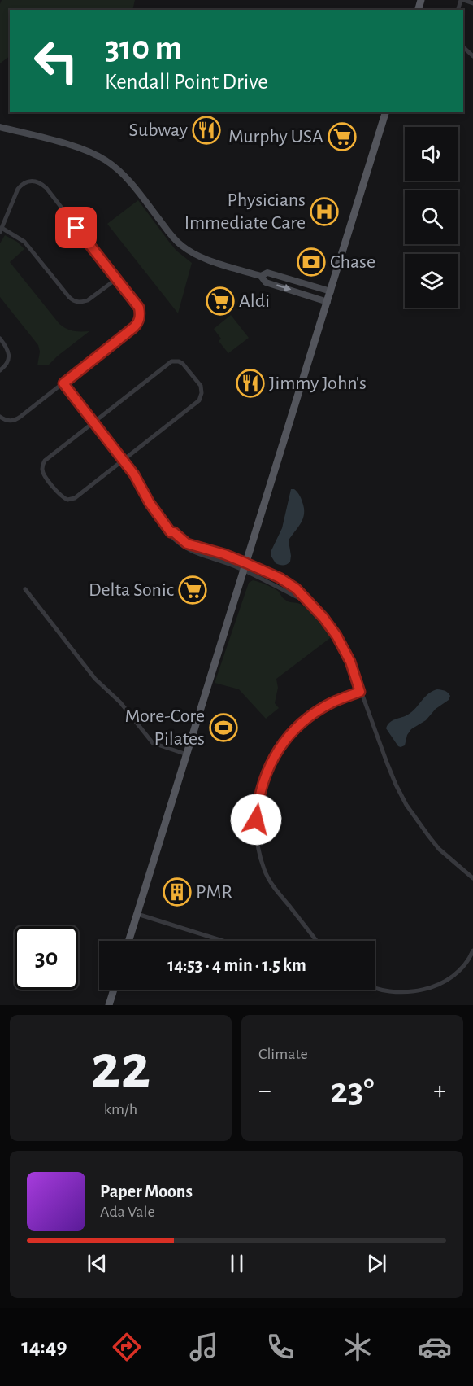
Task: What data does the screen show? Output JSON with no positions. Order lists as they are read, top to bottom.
{
  "places": {
    "restaurant": ["Subway", "Jimmy John's"],
    "supermarket": ["Murphy USA", "Aldi", "Delta Sonic"],
    "hospital": ["Physicians Immediate Care"],
    "bank": ["Chase"],
    "sports": ["More-Core Pilates"],
    "building": ["PMR"]
  },
  "page": {
    "turn": ["310 m", "Kendall Point Drive"],
    "limit": "30",
    "trip": "14:53 · 4 min · 1.5 km",
    "tile": [
      ["22", "km/h"],
      "Climate"
    ],
    "heat": ["−", "23°", "+"],
    "song": ["Paper Moons", "Ada Vale"],
    "tabs": "14:49"
  }
}
